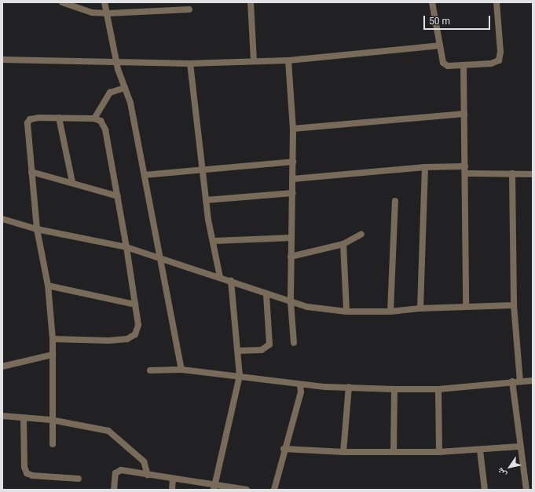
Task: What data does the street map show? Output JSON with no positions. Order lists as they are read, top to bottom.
{
  "scale_bar": "50 m",
  "north": "bottom left"
}
